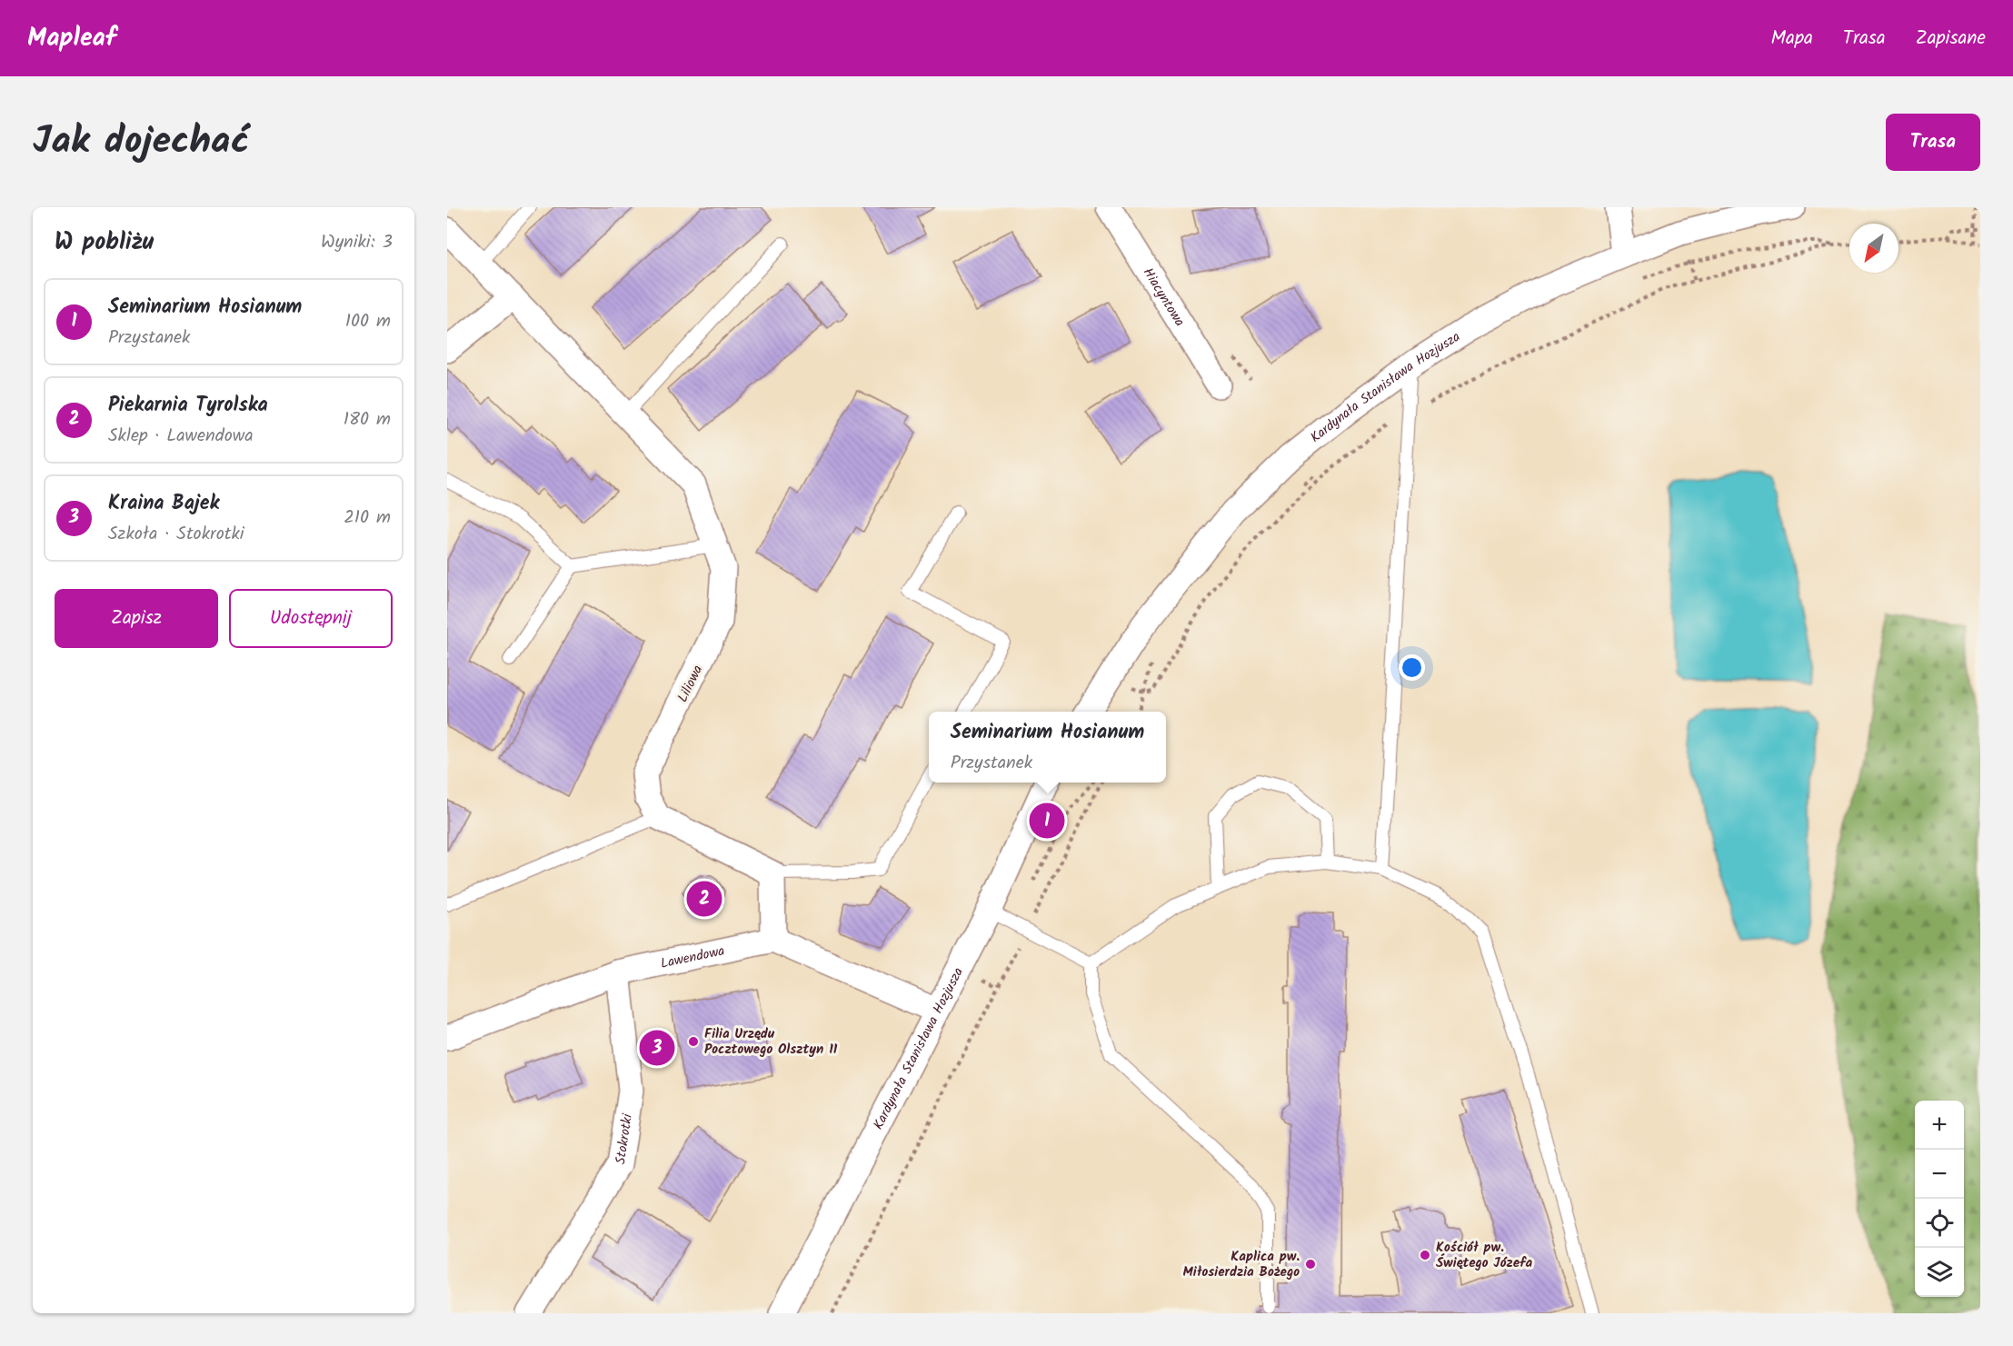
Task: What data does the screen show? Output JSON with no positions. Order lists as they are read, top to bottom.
{
  "streets": {
    "street": [
      "Hiacyntowa",
      "Kardynała Stanisława Hozjusza",
      "Liliowa",
      "Lawendowa",
      "Stokrotki"
    ]
  },
  "crossings": [
    ["Lawendowa", "Stokrotki"]
  ],
  "places": ["Filia Urzędu Pocztowego Olsztyn 11", "Kościół pw. Świętego Józefa", "Kaplica pw. Miłosierdzia Bożego"],
  "north": "bottom left",
  "page": {
    "header": "Mapleaf",
    "nav": ["Mapa", "Trasa", "Zapisane"],
    "title": "Jak dojechać",
    "buttons": [
      "Trasa",
      ["Zapisz", "Udostępnij"]
    ],
    "heading": ["W pobliżu", "Wyniki: 3"],
    "list": [
      {
        "mark": "1",
        "name": "Seminarium Hosianum",
        "note": "Przystanek",
        "value": "100 m"
      },
      {
        "mark": "2",
        "name": "Piekarnia Tyrolska",
        "note": "Sklep · Lawendowa",
        "value": "180 m"
      },
      {
        "mark": "3",
        "name": "Kraina Bajek",
        "note": "Szkoła · Stokrotki",
        "value": "210 m"
      }
    ],
    "popup": ["Seminarium Hosianum", "Przystanek"],
    "pins": ["1", "2", "3"],
    "map_buttons": ["+", "−"]
  }
}
